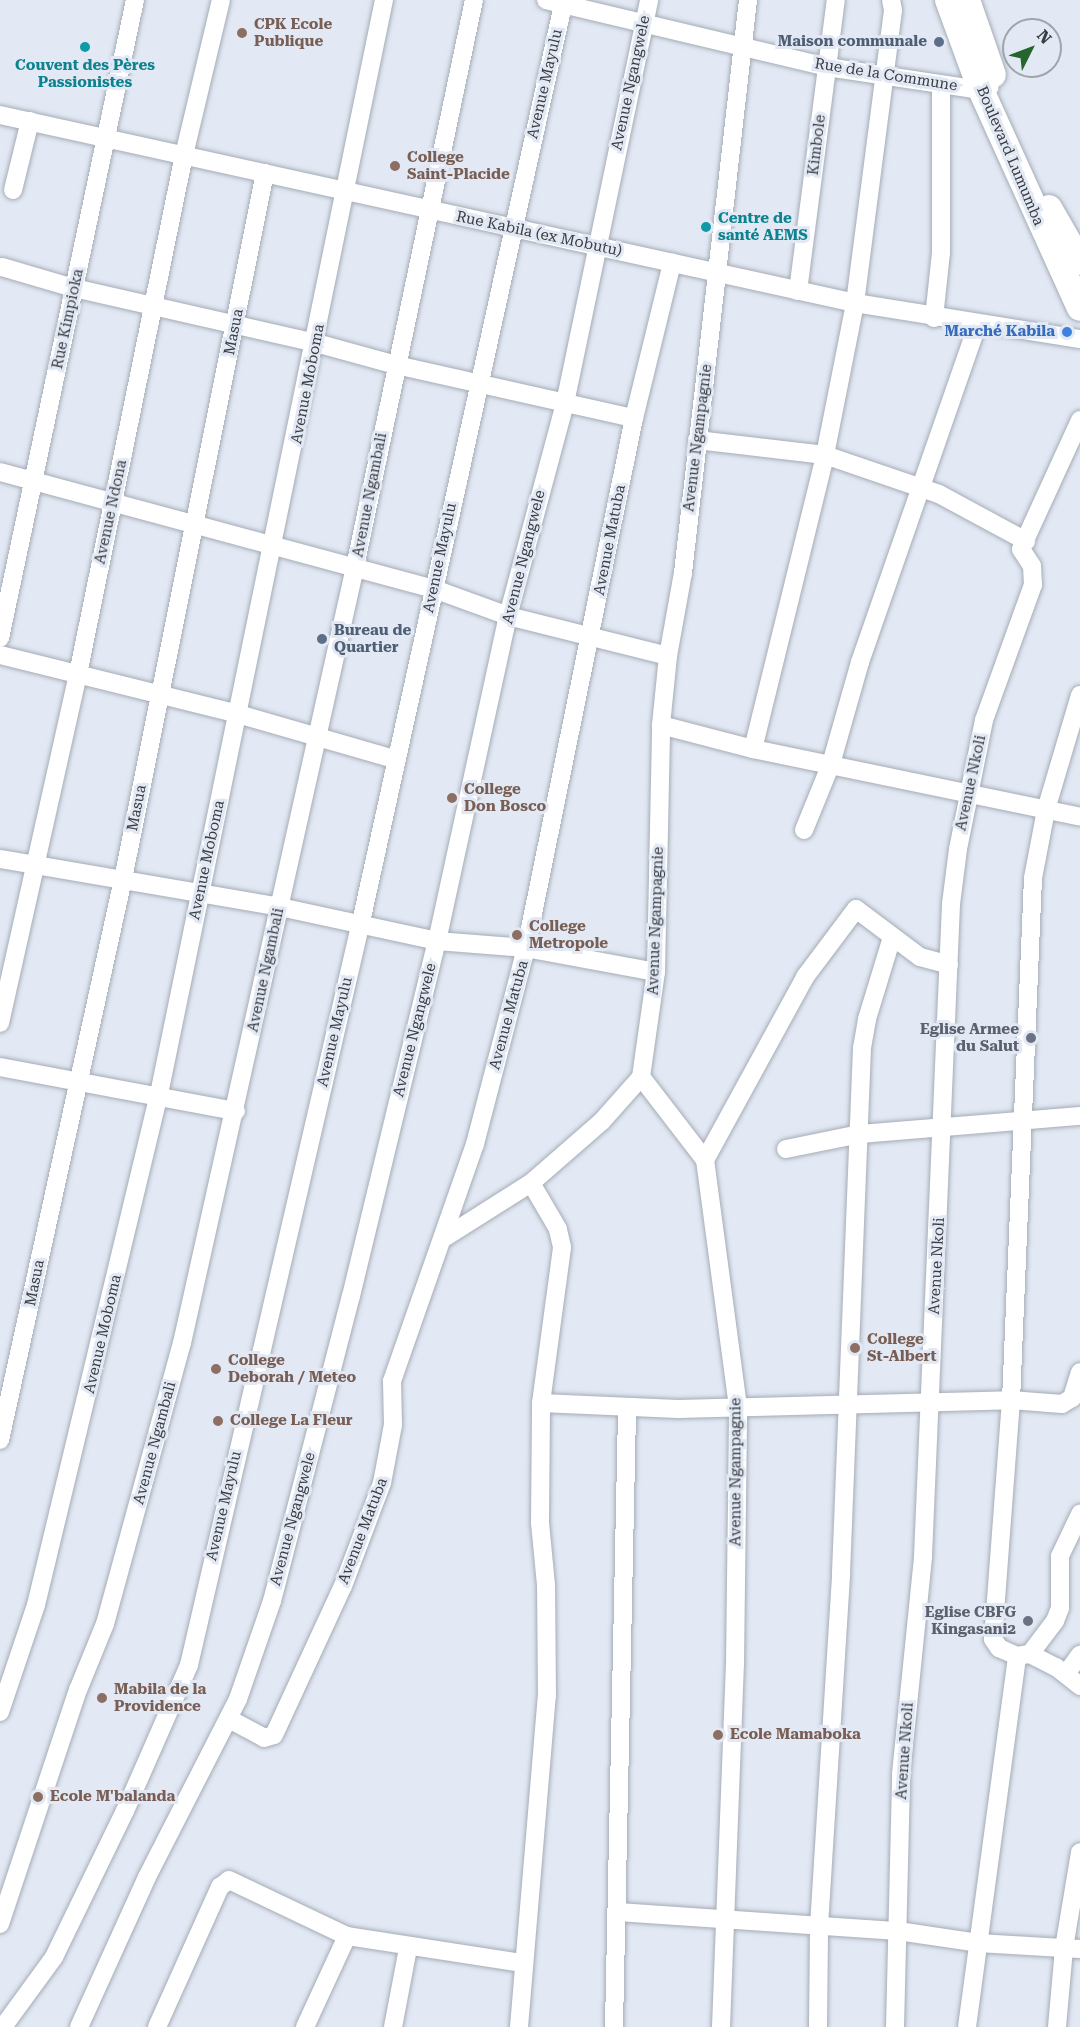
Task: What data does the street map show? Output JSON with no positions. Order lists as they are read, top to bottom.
{
  "streets": {
    "highway": ["Boulevard Lumumba"],
    "street": [
      "Rue de la Commune",
      "Avenue Ngangwele",
      "Avenue Mayulu",
      "Kimbole",
      "Rue Kabila (ex Mobutu)",
      "Rue Kimpioka",
      "Masua",
      "Avenue Moboma",
      "Avenue Ngampagnie",
      "Avenue Ngambali",
      "Avenue Ndona",
      "Avenue Matuba",
      "Avenue Nkoli"
    ]
  },
  "crossings": [
    ["Rue de la Commune", "Avenue Ngangwele"],
    ["Rue de la Commune", "Avenue Mayulu"],
    ["Rue de la Commune", "Kimbole"],
    ["Rue de la Commune", "Boulevard Lumumba"],
    ["Rue de la Commune", "Avenue Ngampagnie"],
    ["Avenue Ngangwele", "Rue Kabila (ex Mobutu)"],
    ["Avenue Ngangwele", "Avenue Matuba"],
    ["Avenue Mayulu", "Rue Kabila (ex Mobutu)"],
    ["Kimbole", "Rue Kabila (ex Mobutu)"],
    ["Rue Kabila (ex Mobutu)", "Rue Kimpioka"],
    ["Rue Kabila (ex Mobutu)", "Masua"],
    ["Rue Kabila (ex Mobutu)", "Avenue Moboma"],
    ["Rue Kabila (ex Mobutu)", "Avenue Ngampagnie"],
    ["Rue Kabila (ex Mobutu)", "Avenue Ngambali"],
    ["Rue Kabila (ex Mobutu)", "Avenue Ndona"],
    ["Rue Kabila (ex Mobutu)", "Avenue Matuba"]
  ],
  "places": [
    "CPK Ecole Publique",
    "Maison communale",
    "Couvent des Pères Passionistes",
    "College Saint-Placide",
    "Centre de santé AEMS",
    "Marché Kabila",
    "Bureau de Quartier",
    "College Don Bosco",
    "College Metropole",
    "Eglise Armee du Salut",
    "College St-Albert",
    "College Deborah / Meteo",
    "College La Fleur",
    "Eglise CBFG Kingasani2",
    "Mabila de la Providence",
    "Ecole Mamaboka",
    "Ecole M'balanda"
  ],
  "north": "top right"
}
